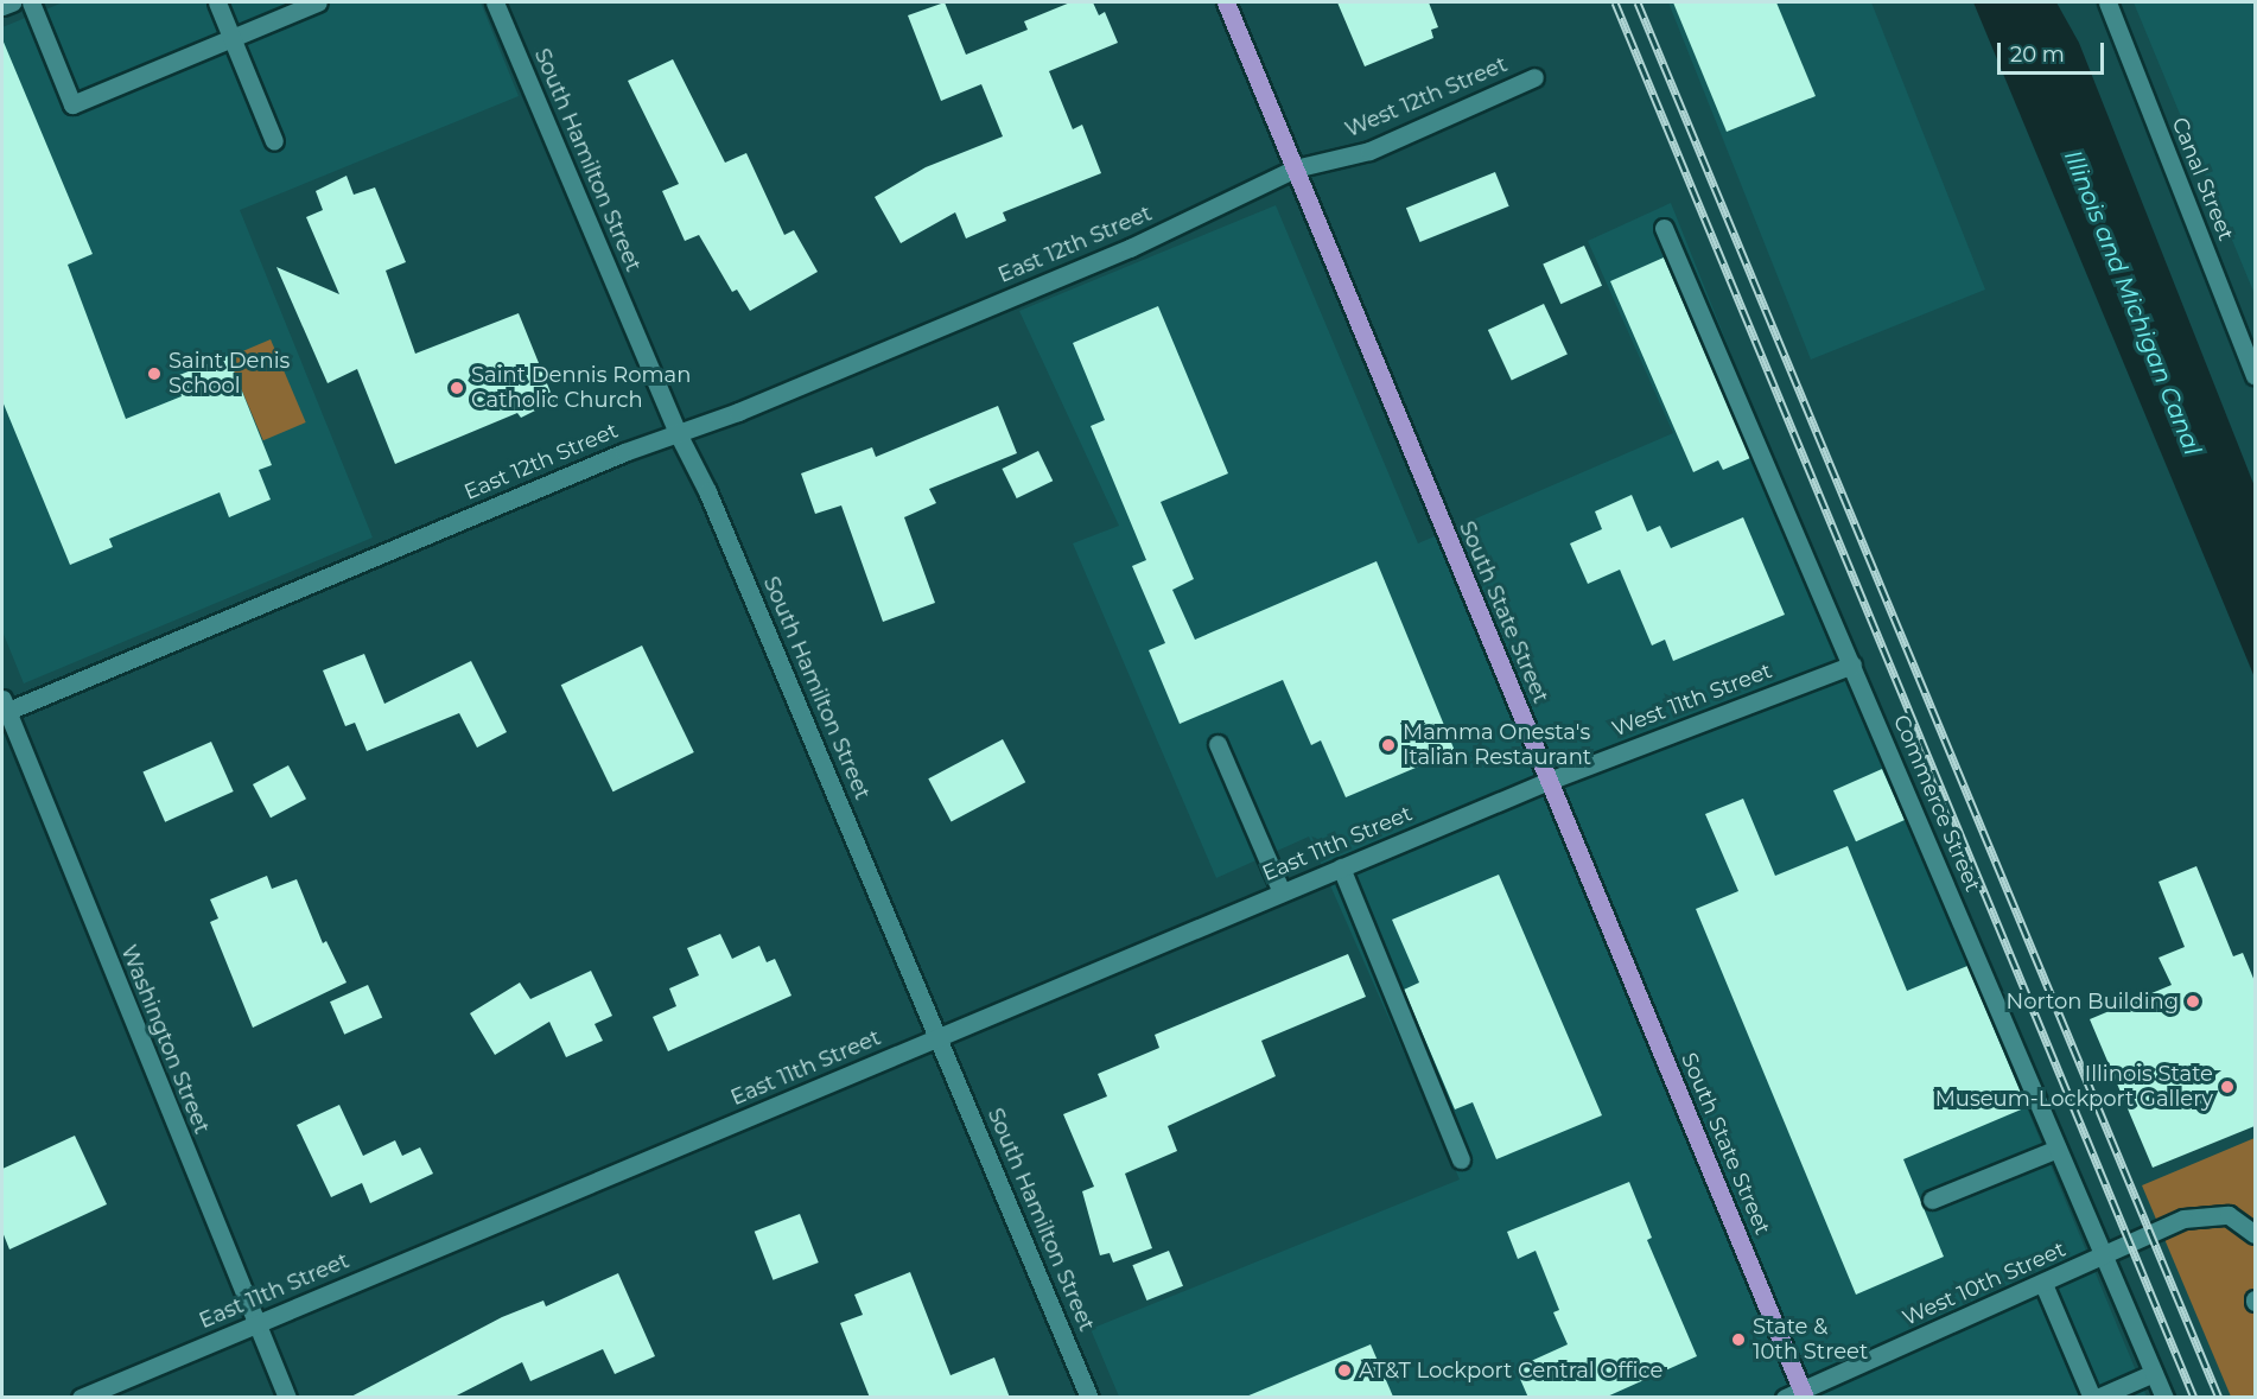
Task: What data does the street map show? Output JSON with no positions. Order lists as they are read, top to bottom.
{
  "streets": {
    "main road": ["South State Street"],
    "street": [
      "West 12th Street",
      "South Hamilton Street",
      "Canal Street",
      "East 12th Street",
      "West 11th Street",
      "Commerce Street",
      "East 11th Street",
      "Washington Street",
      "West 10th Street"
    ]
  },
  "crossings": [
    ["West 12th Street", "East 12th Street"],
    ["West 12th Street", "South State Street"],
    ["South Hamilton Street", "East 12th Street"],
    ["South Hamilton Street", "East 11th Street"],
    ["East 12th Street", "South State Street"],
    ["East 12th Street", "Washington Street"],
    ["South State Street", "West 11th Street"],
    ["South State Street", "East 11th Street"],
    ["South State Street", "West 10th Street"],
    ["West 11th Street", "Commerce Street"],
    ["West 11th Street", "East 11th Street"],
    ["Commerce Street", "West 10th Street"],
    ["East 11th Street", "Washington Street"]
  ],
  "water": ["Illinois and Michigan Canal"],
  "places": [
    "Saint Denis School",
    "Saint Dennis Roman Catholic Church",
    "Mamma Onesta's Italian Restaurant",
    "Norton Building",
    "Illinois State Museum-Lockport Gallery",
    "State & 10th Street",
    "AT&T Lockport Central Office"
  ],
  "scale_bar": "20 m"
}
